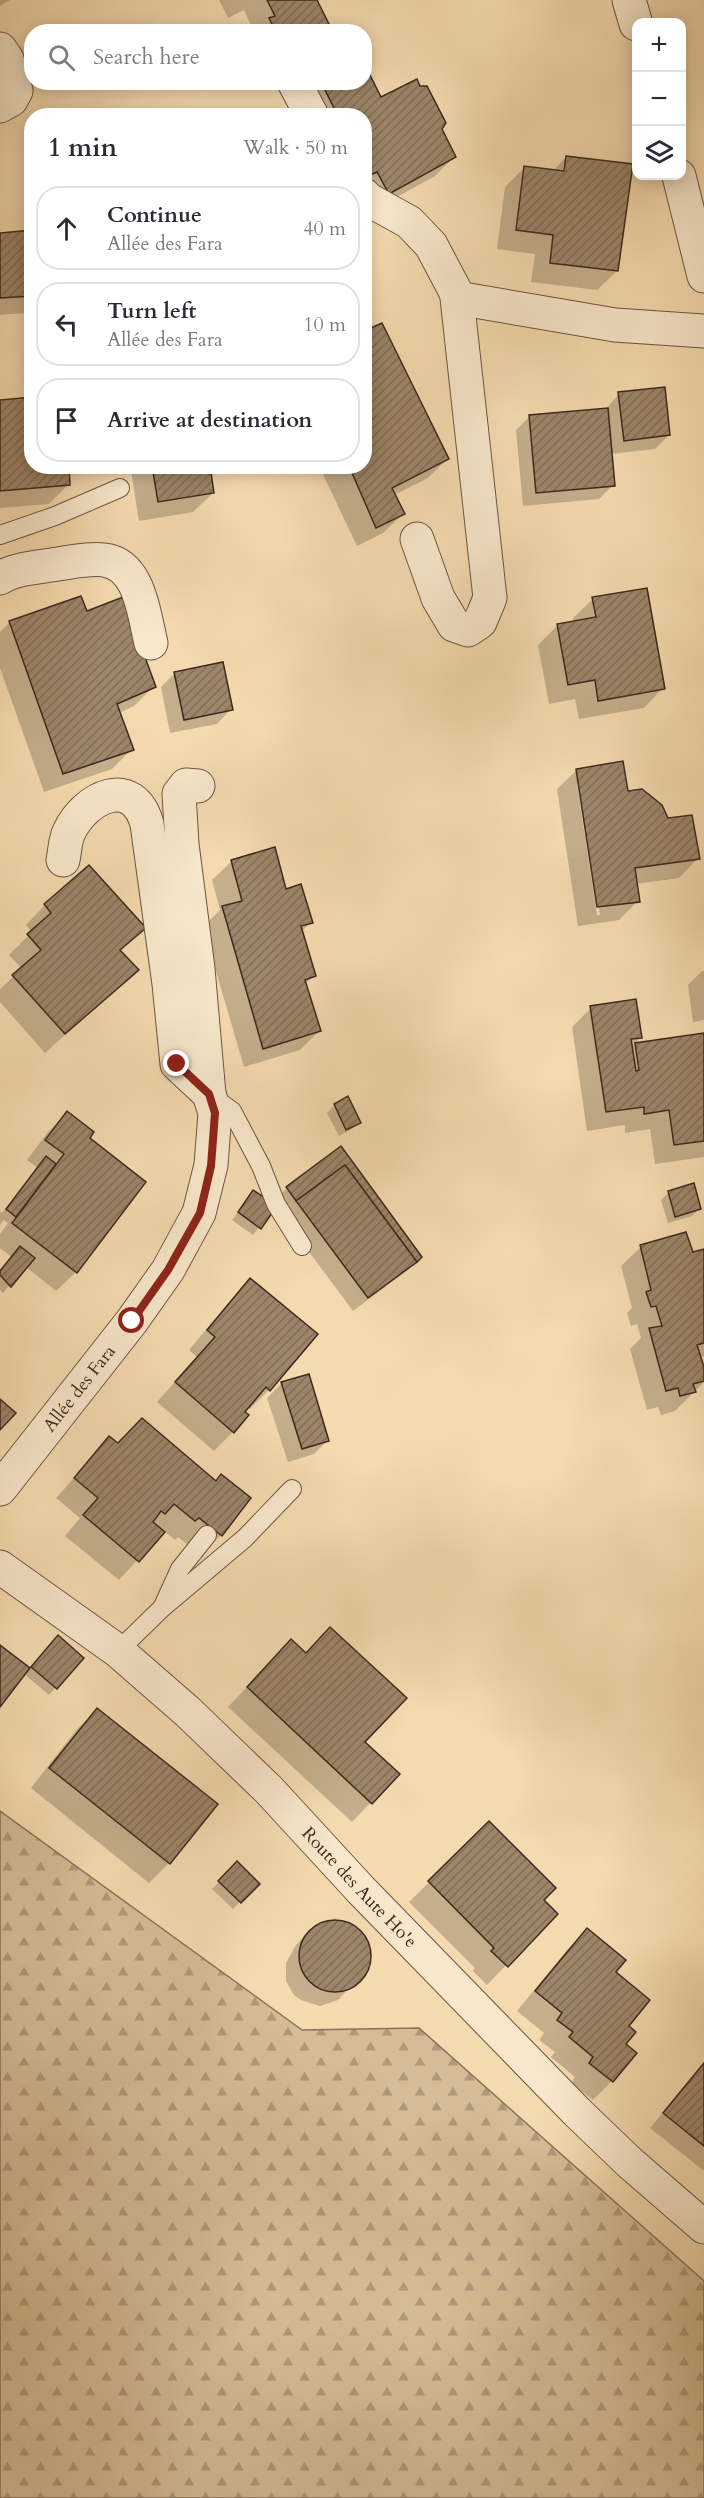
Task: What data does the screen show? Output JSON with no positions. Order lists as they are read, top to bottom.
{
  "streets": {
    "street": ["Allée des Fara", "Route des Aute Ho'e"]
  },
  "page": {
    "map_buttons": ["+", "−"],
    "search": "Search here",
    "heading": ["1 min", "Walk · 50 m"],
    "list": [
      ["Continue", "Allée des Fara", "40 m"],
      ["Turn left", "Allée des Fara", "10 m"],
      "Arrive at destination"
    ]
  }
}
